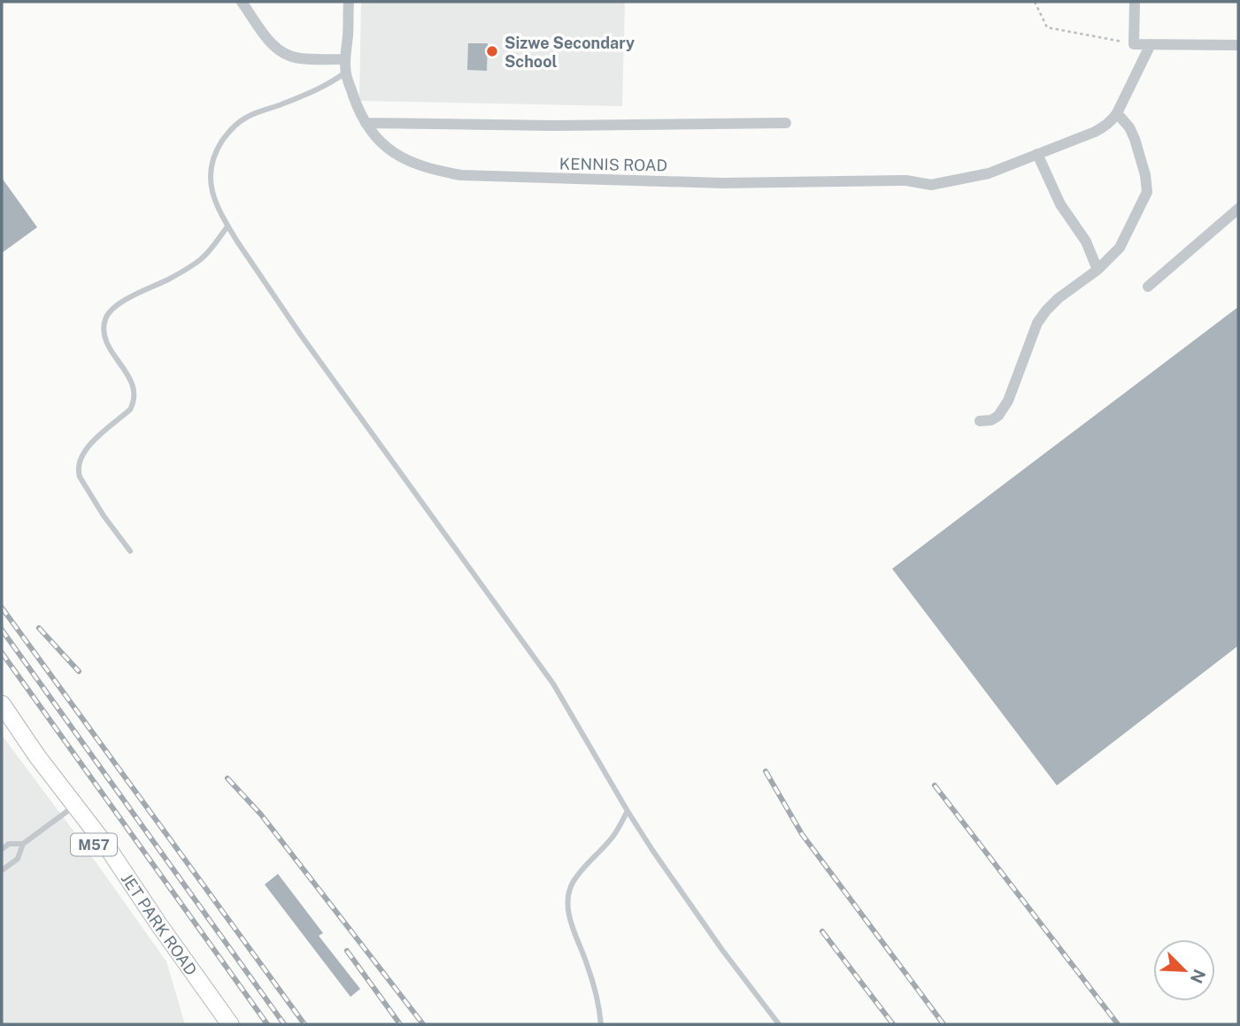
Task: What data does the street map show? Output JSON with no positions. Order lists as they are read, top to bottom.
{
  "streets": {
    "main road": ["M57", "JET PARK ROAD"],
    "street": ["KENNIS ROAD"]
  },
  "places": ["Sizwe Secondary School"],
  "north": "bottom right"
}
